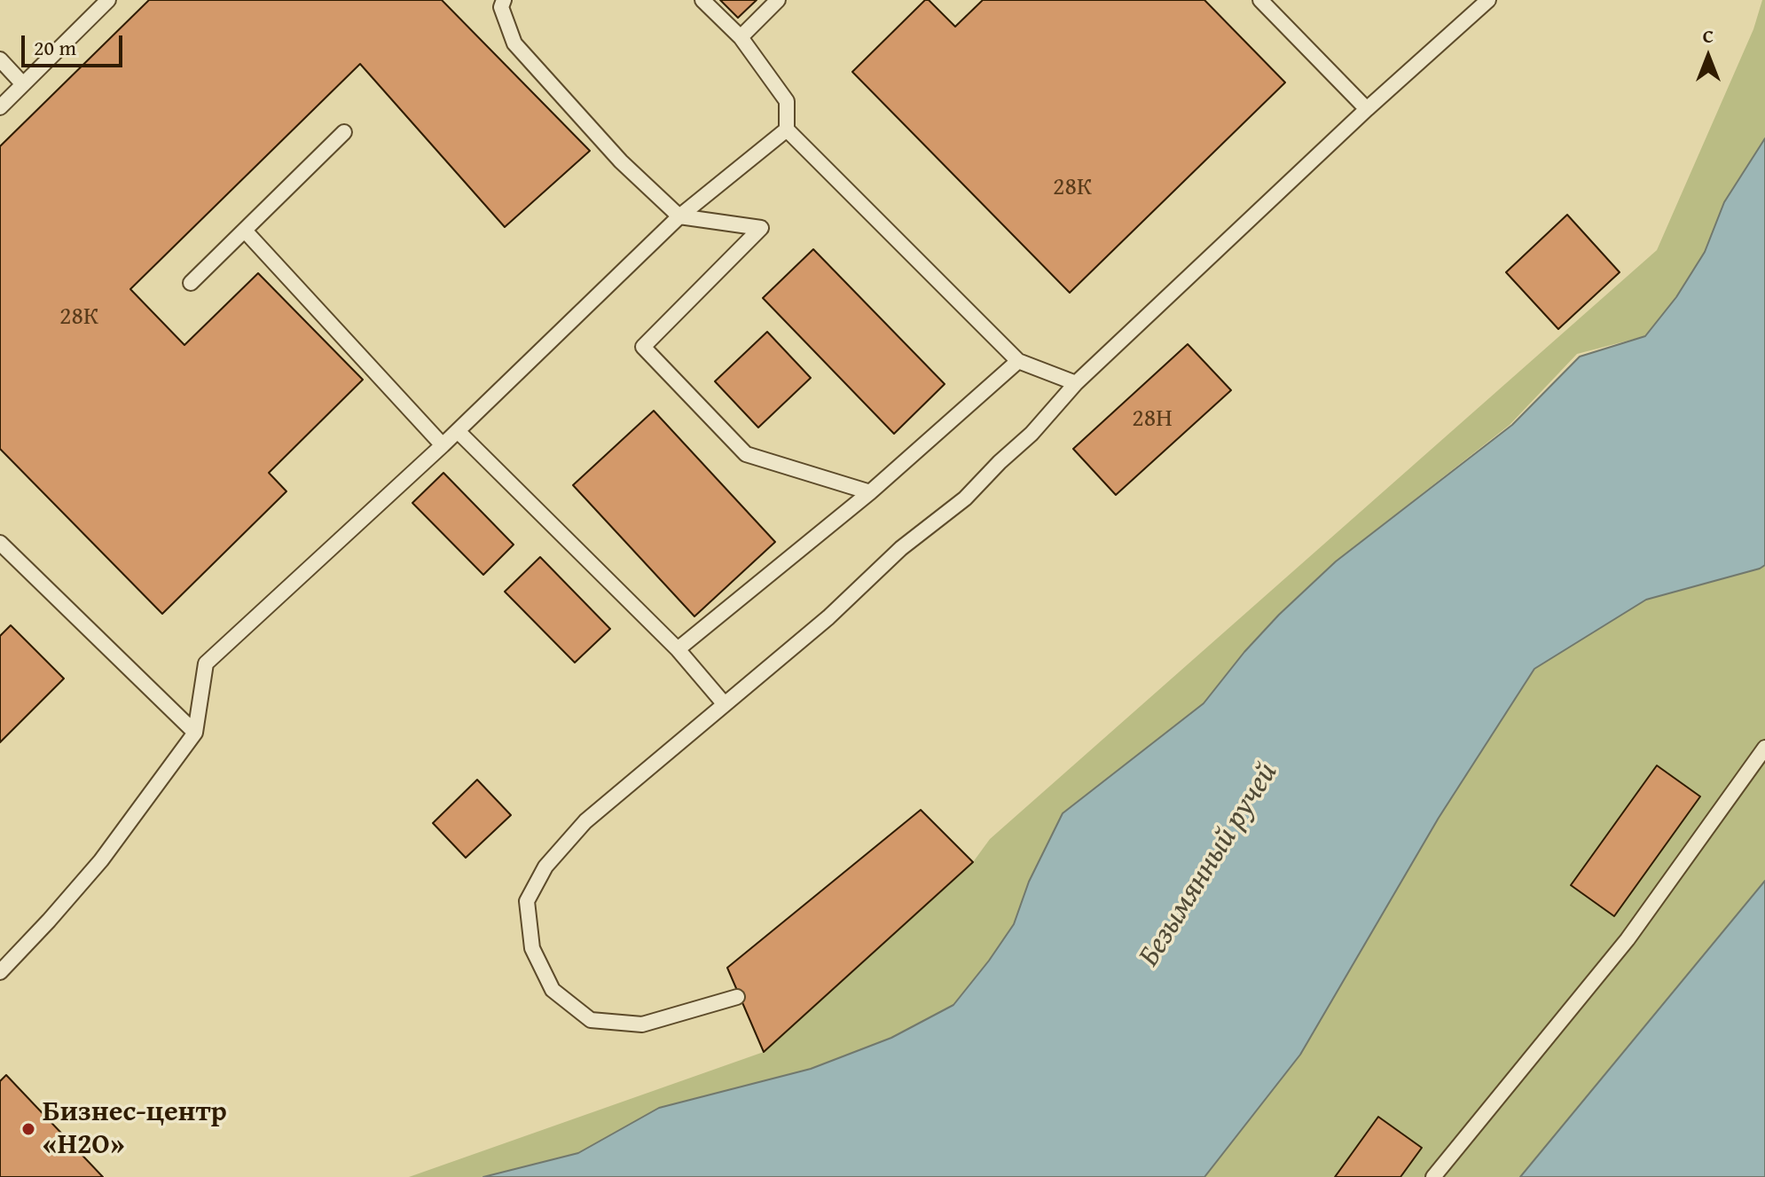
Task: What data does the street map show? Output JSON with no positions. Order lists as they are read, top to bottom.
{
  "water": ["Безымянный ручей"],
  "places": ["Бизнес-центр «H2O»"],
  "house_numbers": ["28К", "28К", "28Н"],
  "scale_bar": "20 m",
  "north": "top"
}
